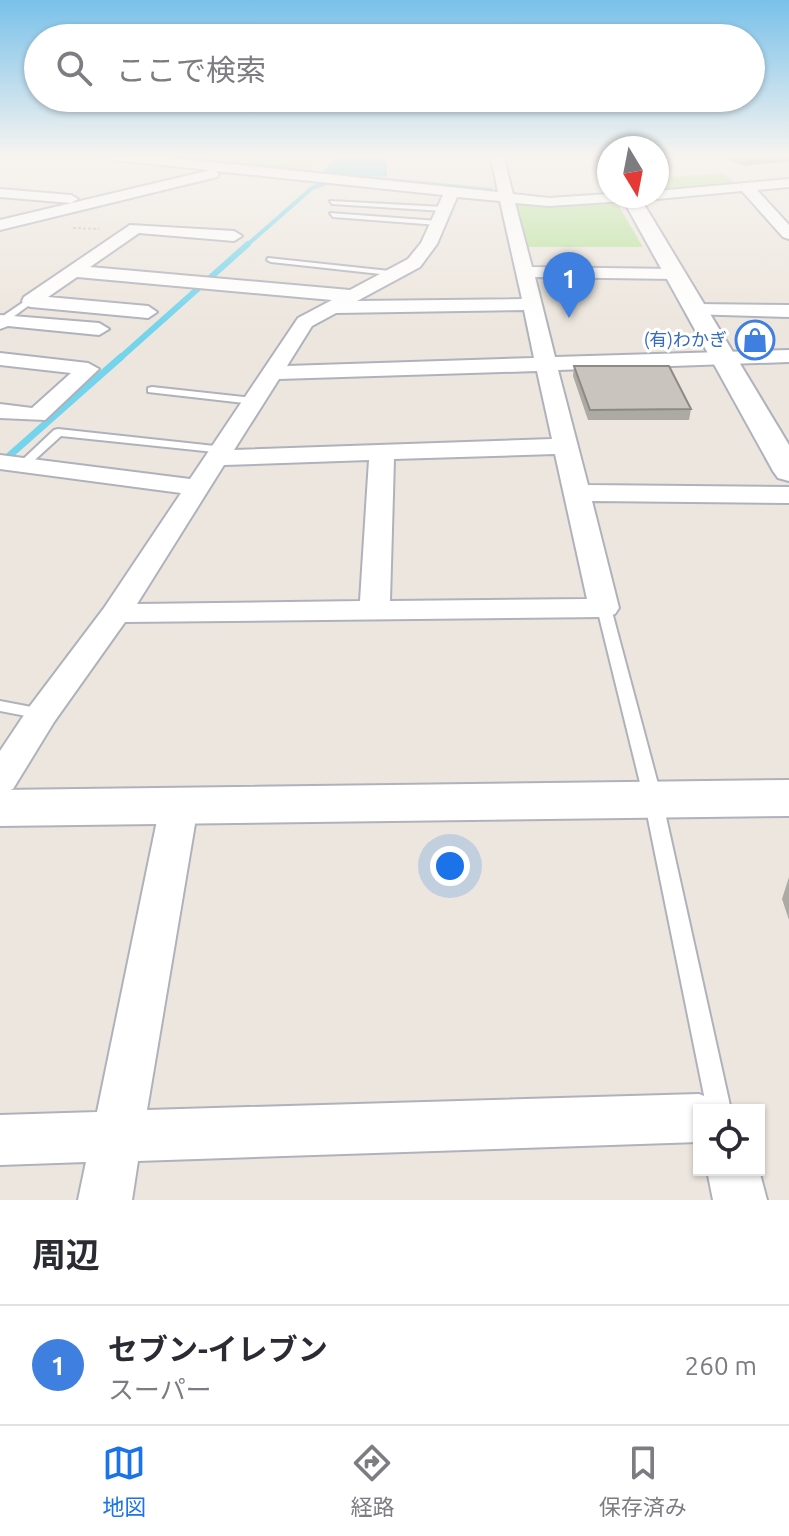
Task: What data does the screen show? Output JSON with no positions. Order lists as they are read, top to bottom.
{
  "places": {
    "shop": ["(有)わかぎ"]
  },
  "north": "bottom",
  "page": {
    "search": "ここで検索",
    "pins": "1",
    "heading": "周辺",
    "list": [
      {
        "mark": "1",
        "name": "セブン-イレブン",
        "note": "スーパー",
        "value": "260 m"
      }
    ],
    "nav": ["地図", "経路", "保存済み"]
  }
}
